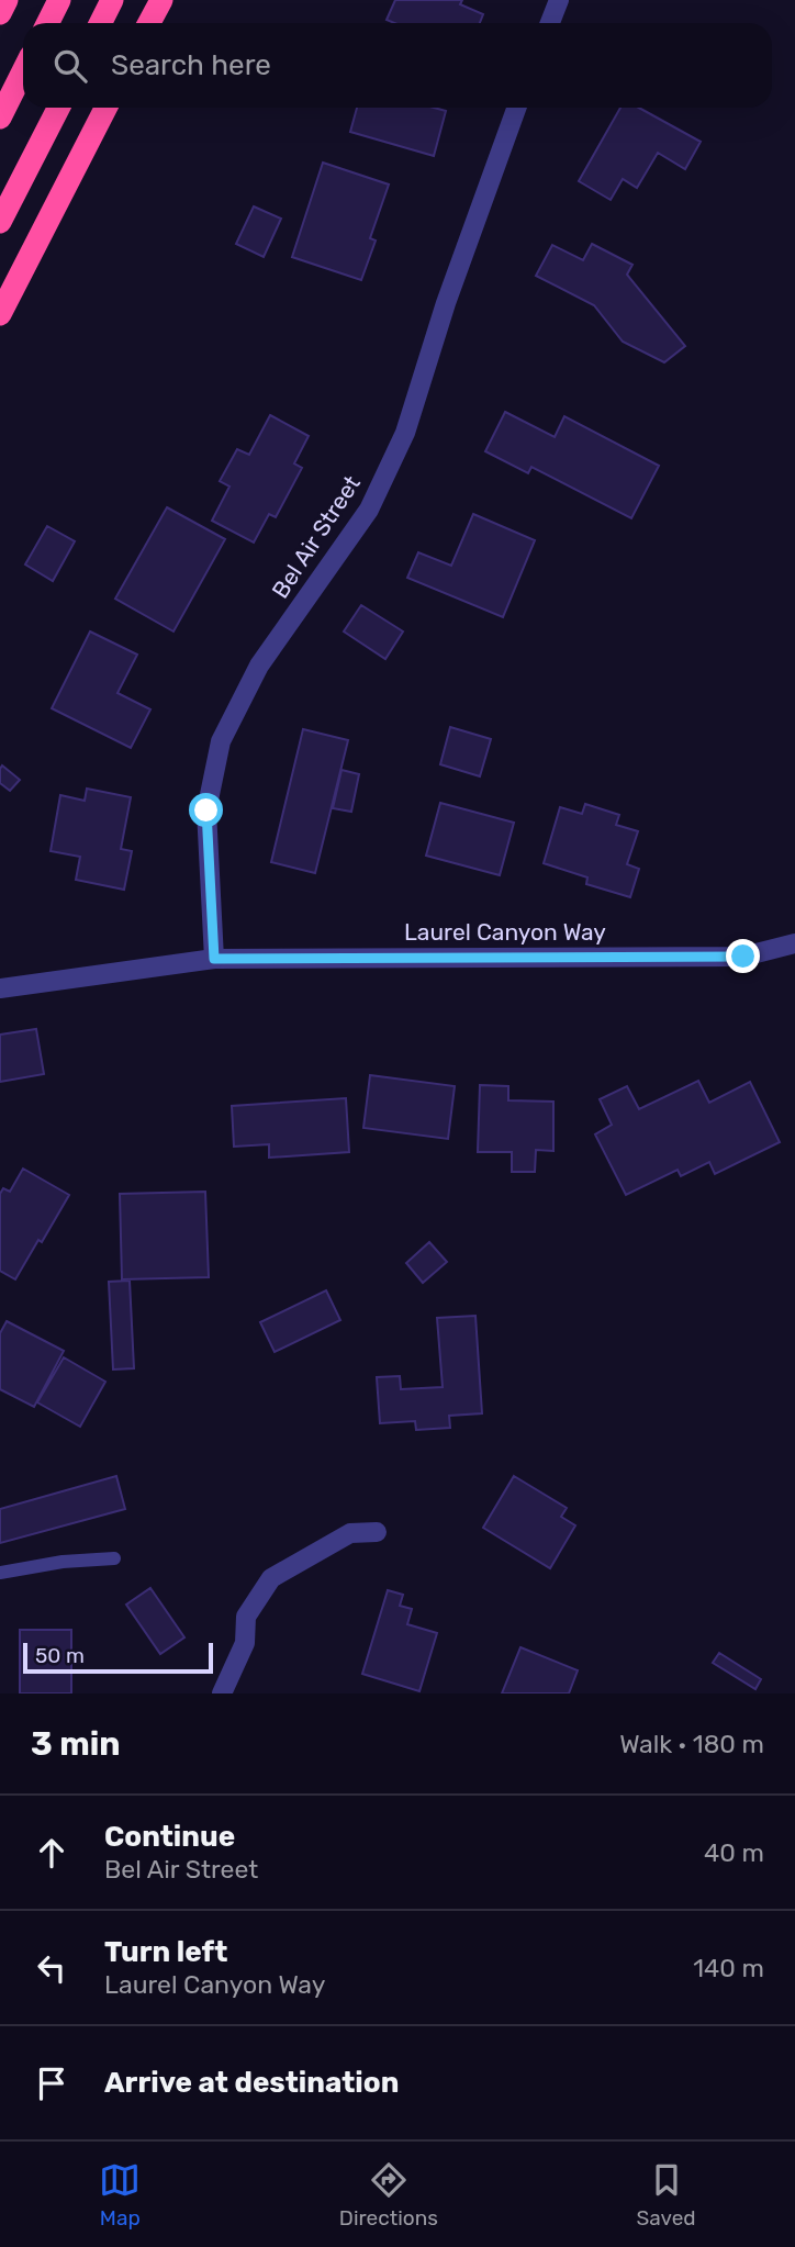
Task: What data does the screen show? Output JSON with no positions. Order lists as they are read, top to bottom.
{
  "streets": {
    "street": ["Bel Air Street", "Laurel Canyon Way"]
  },
  "crossings": [
    ["Bel Air Street", "Laurel Canyon Way"]
  ],
  "scale_bar": "50 m",
  "page": {
    "search": "Search here",
    "scale": "50 m",
    "heading": ["3 min", "Walk · 180 m"],
    "list": [
      ["Continue", "Bel Air Street", "40 m"],
      ["Turn left", "Laurel Canyon Way", "140 m"],
      "Arrive at destination"
    ],
    "nav": ["Map", "Directions", "Saved"]
  }
}
